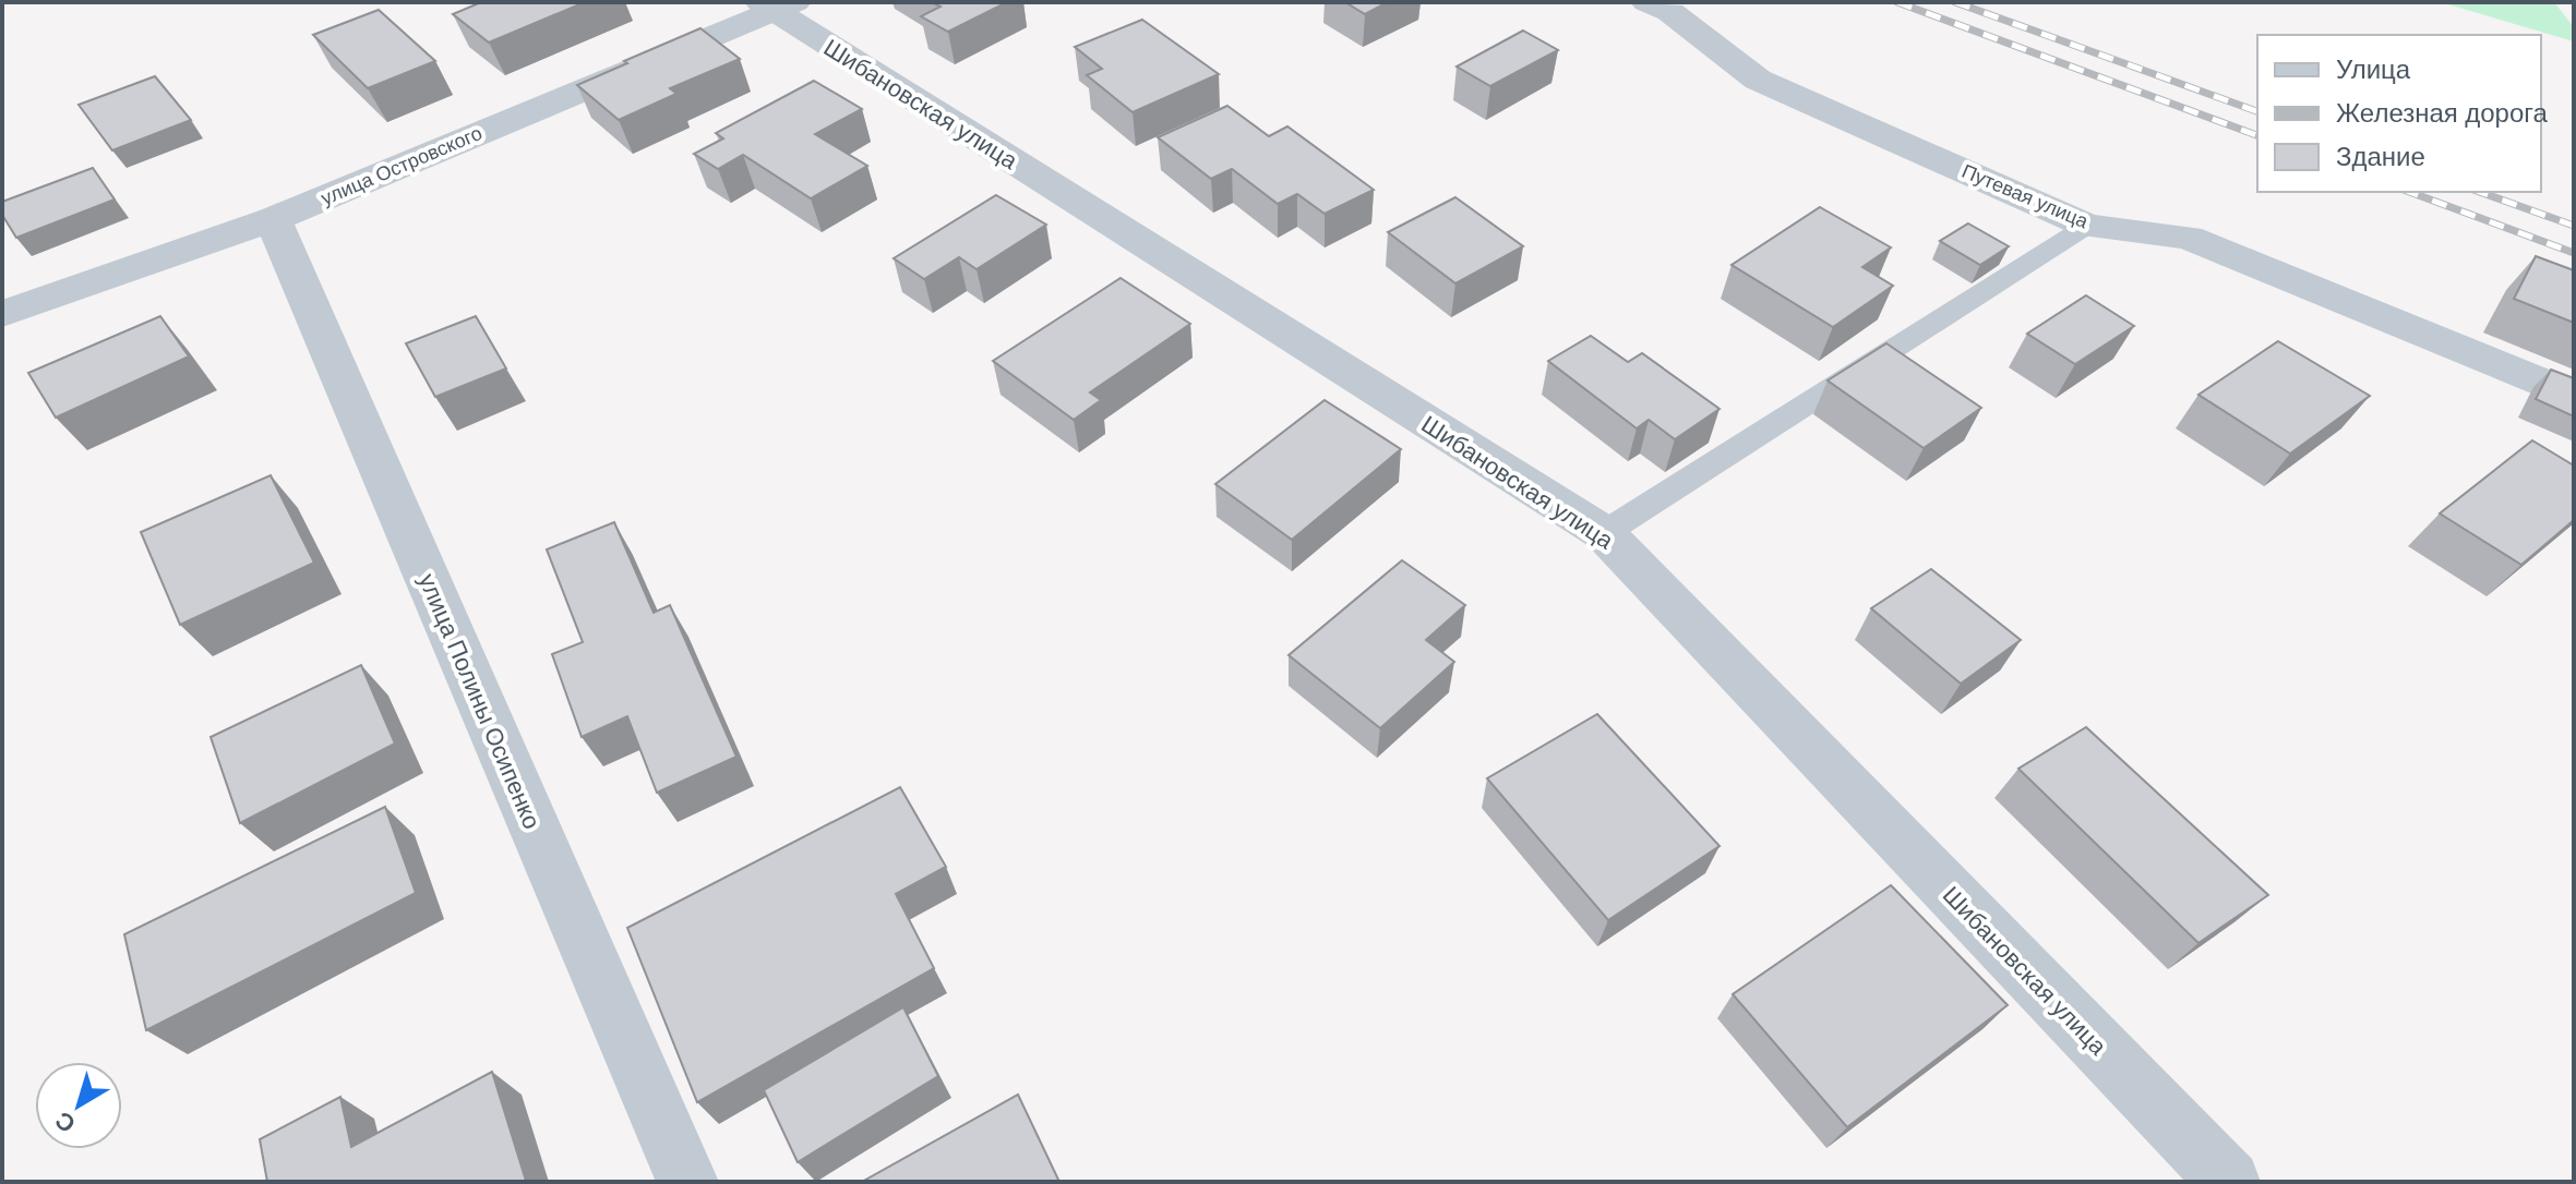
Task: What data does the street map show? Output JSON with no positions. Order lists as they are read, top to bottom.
{
  "streets": {
    "street": [
      "Шибановская улица",
      "улица Островского",
      "Путевая улица",
      "улица Полины Осипенко"
    ]
  },
  "crossings": [
    ["Шибановская улица", "улица Островского"],
    ["улица Островского", "улица Полины Осипенко"]
  ],
  "legend": ["Улица", "Железная дорога", "Здание"],
  "north": "bottom left"
}
